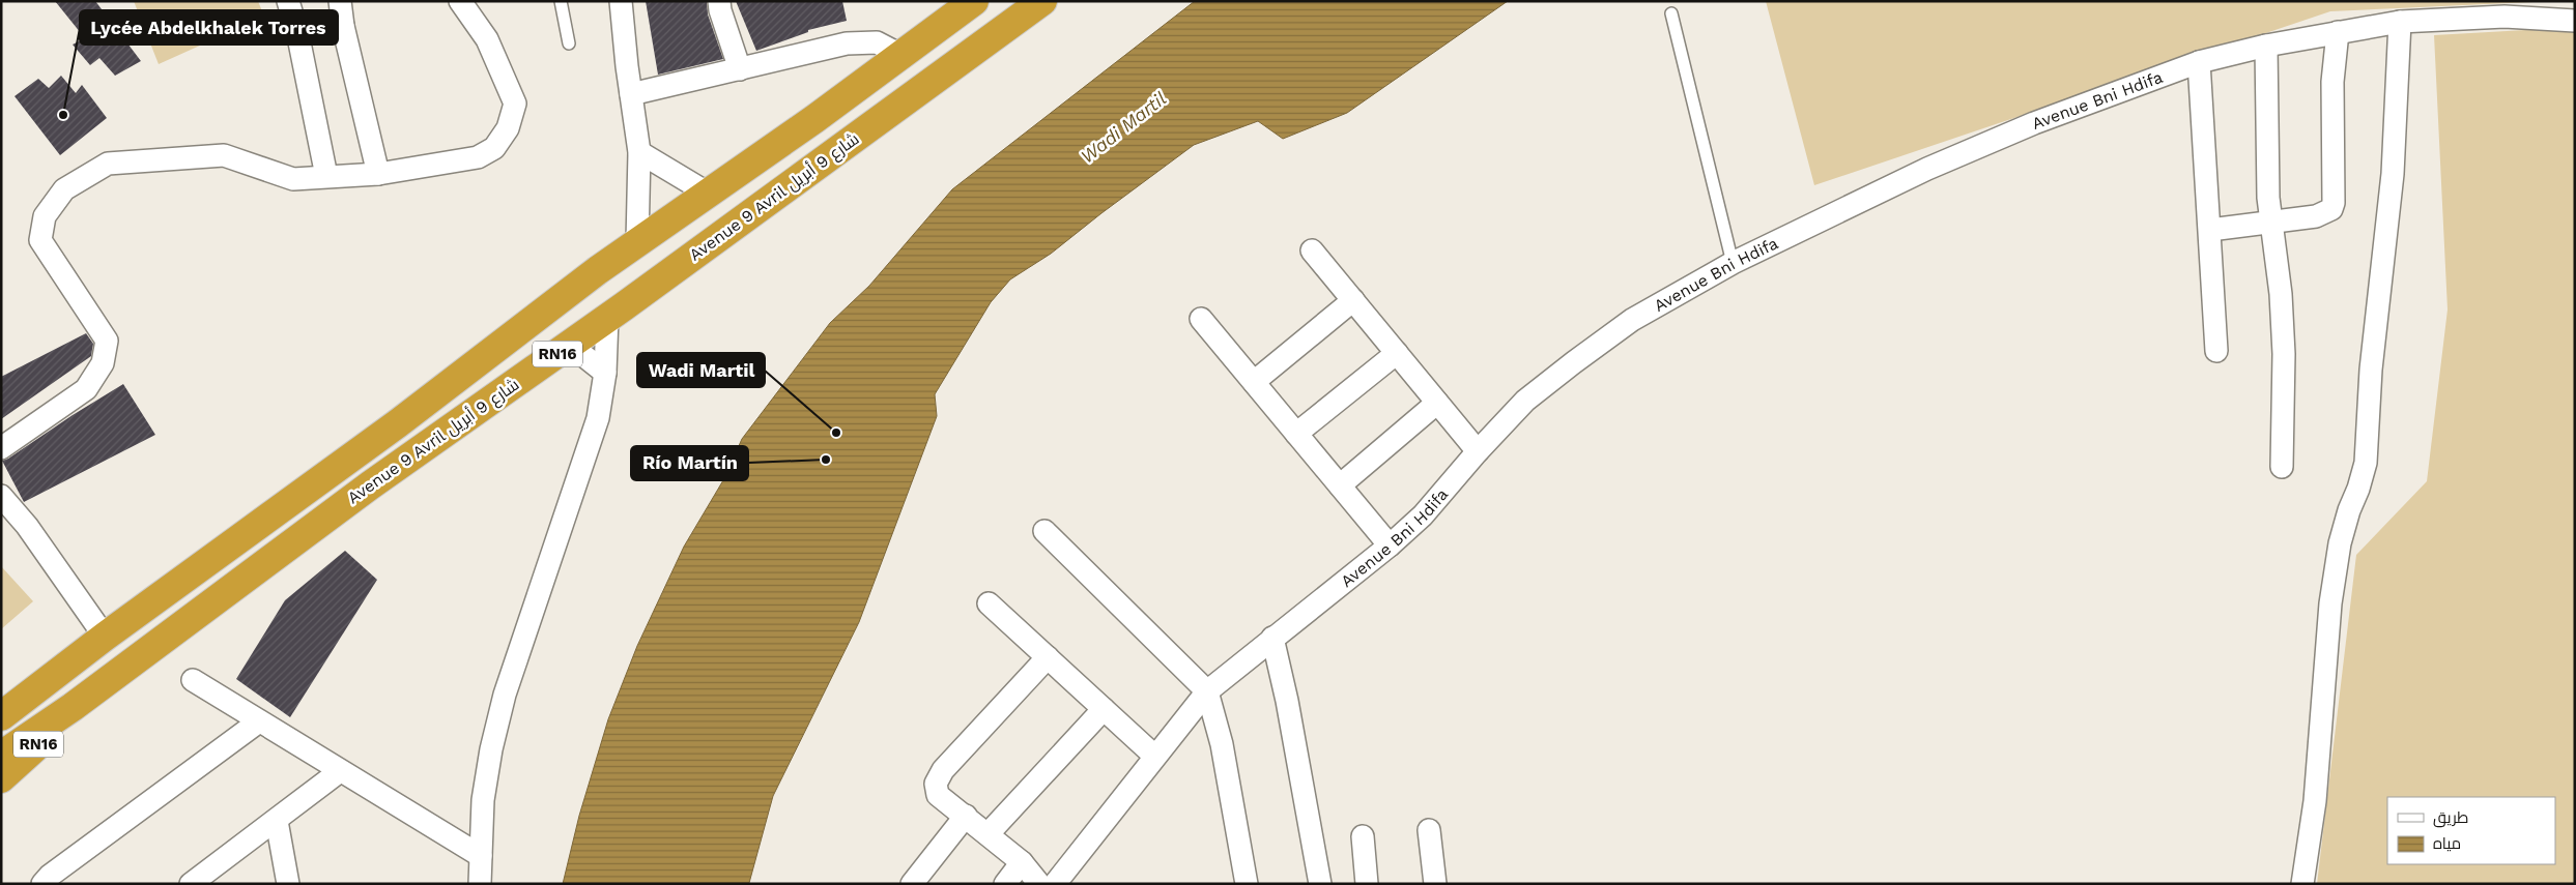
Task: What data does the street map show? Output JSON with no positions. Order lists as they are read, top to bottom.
{
  "streets": {
    "highway": ["Avenue 9 Avril شارع 9 أبريل", "RN16"],
    "street": ["Avenue Bni Hdifa"]
  },
  "crossings": [
    ["Avenue 9 Avril شارع 9 أبريل", "RN16"]
  ],
  "water": ["Wadi Martil"],
  "places": ["Lycée Abdelkhalek Torres", "Wadi Martil", "Río Martín"],
  "legend": ["طريق", "مياه"]
}
